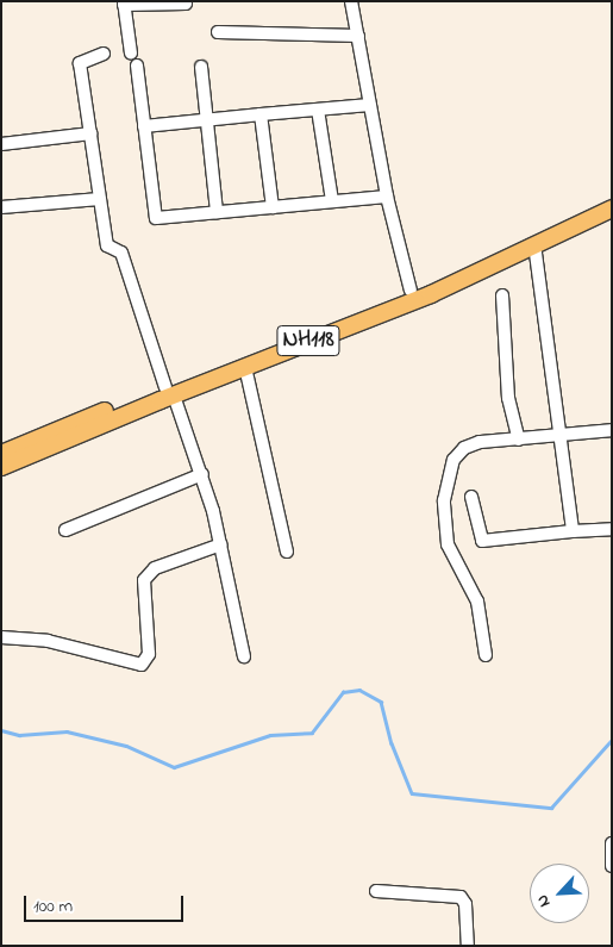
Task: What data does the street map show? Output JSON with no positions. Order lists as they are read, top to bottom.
{
  "streets": {
    "highway": ["NH118"]
  },
  "scale_bar": "100 m",
  "north": "bottom left"
}
